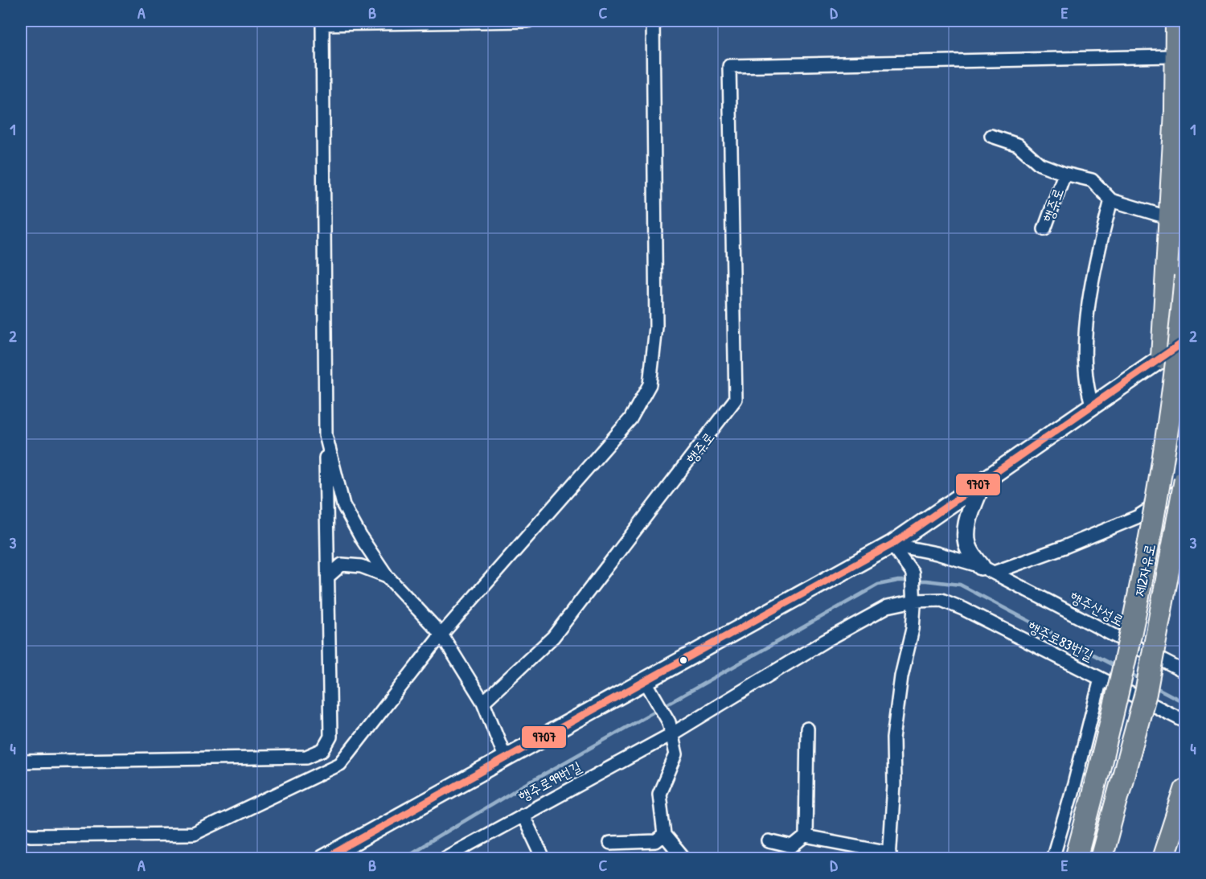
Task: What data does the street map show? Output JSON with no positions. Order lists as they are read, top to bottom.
{
  "streets": {
    "highway": ["제2자유로"],
    "street": [
      "행주로",
      "행주산성로",
      "행주로83번길",
      "행주로99번길"
    ]
  },
  "crossings": [
    ["행주로83번길", "행주로99번길"]
  ],
  "lines": ["transit line 9707"],
  "grid": {
    "columns": [
      "A",
      "B",
      "C",
      "D",
      "E"
    ],
    "rows": [
      "1",
      "2",
      "3",
      "4"
    ]
  }
}
